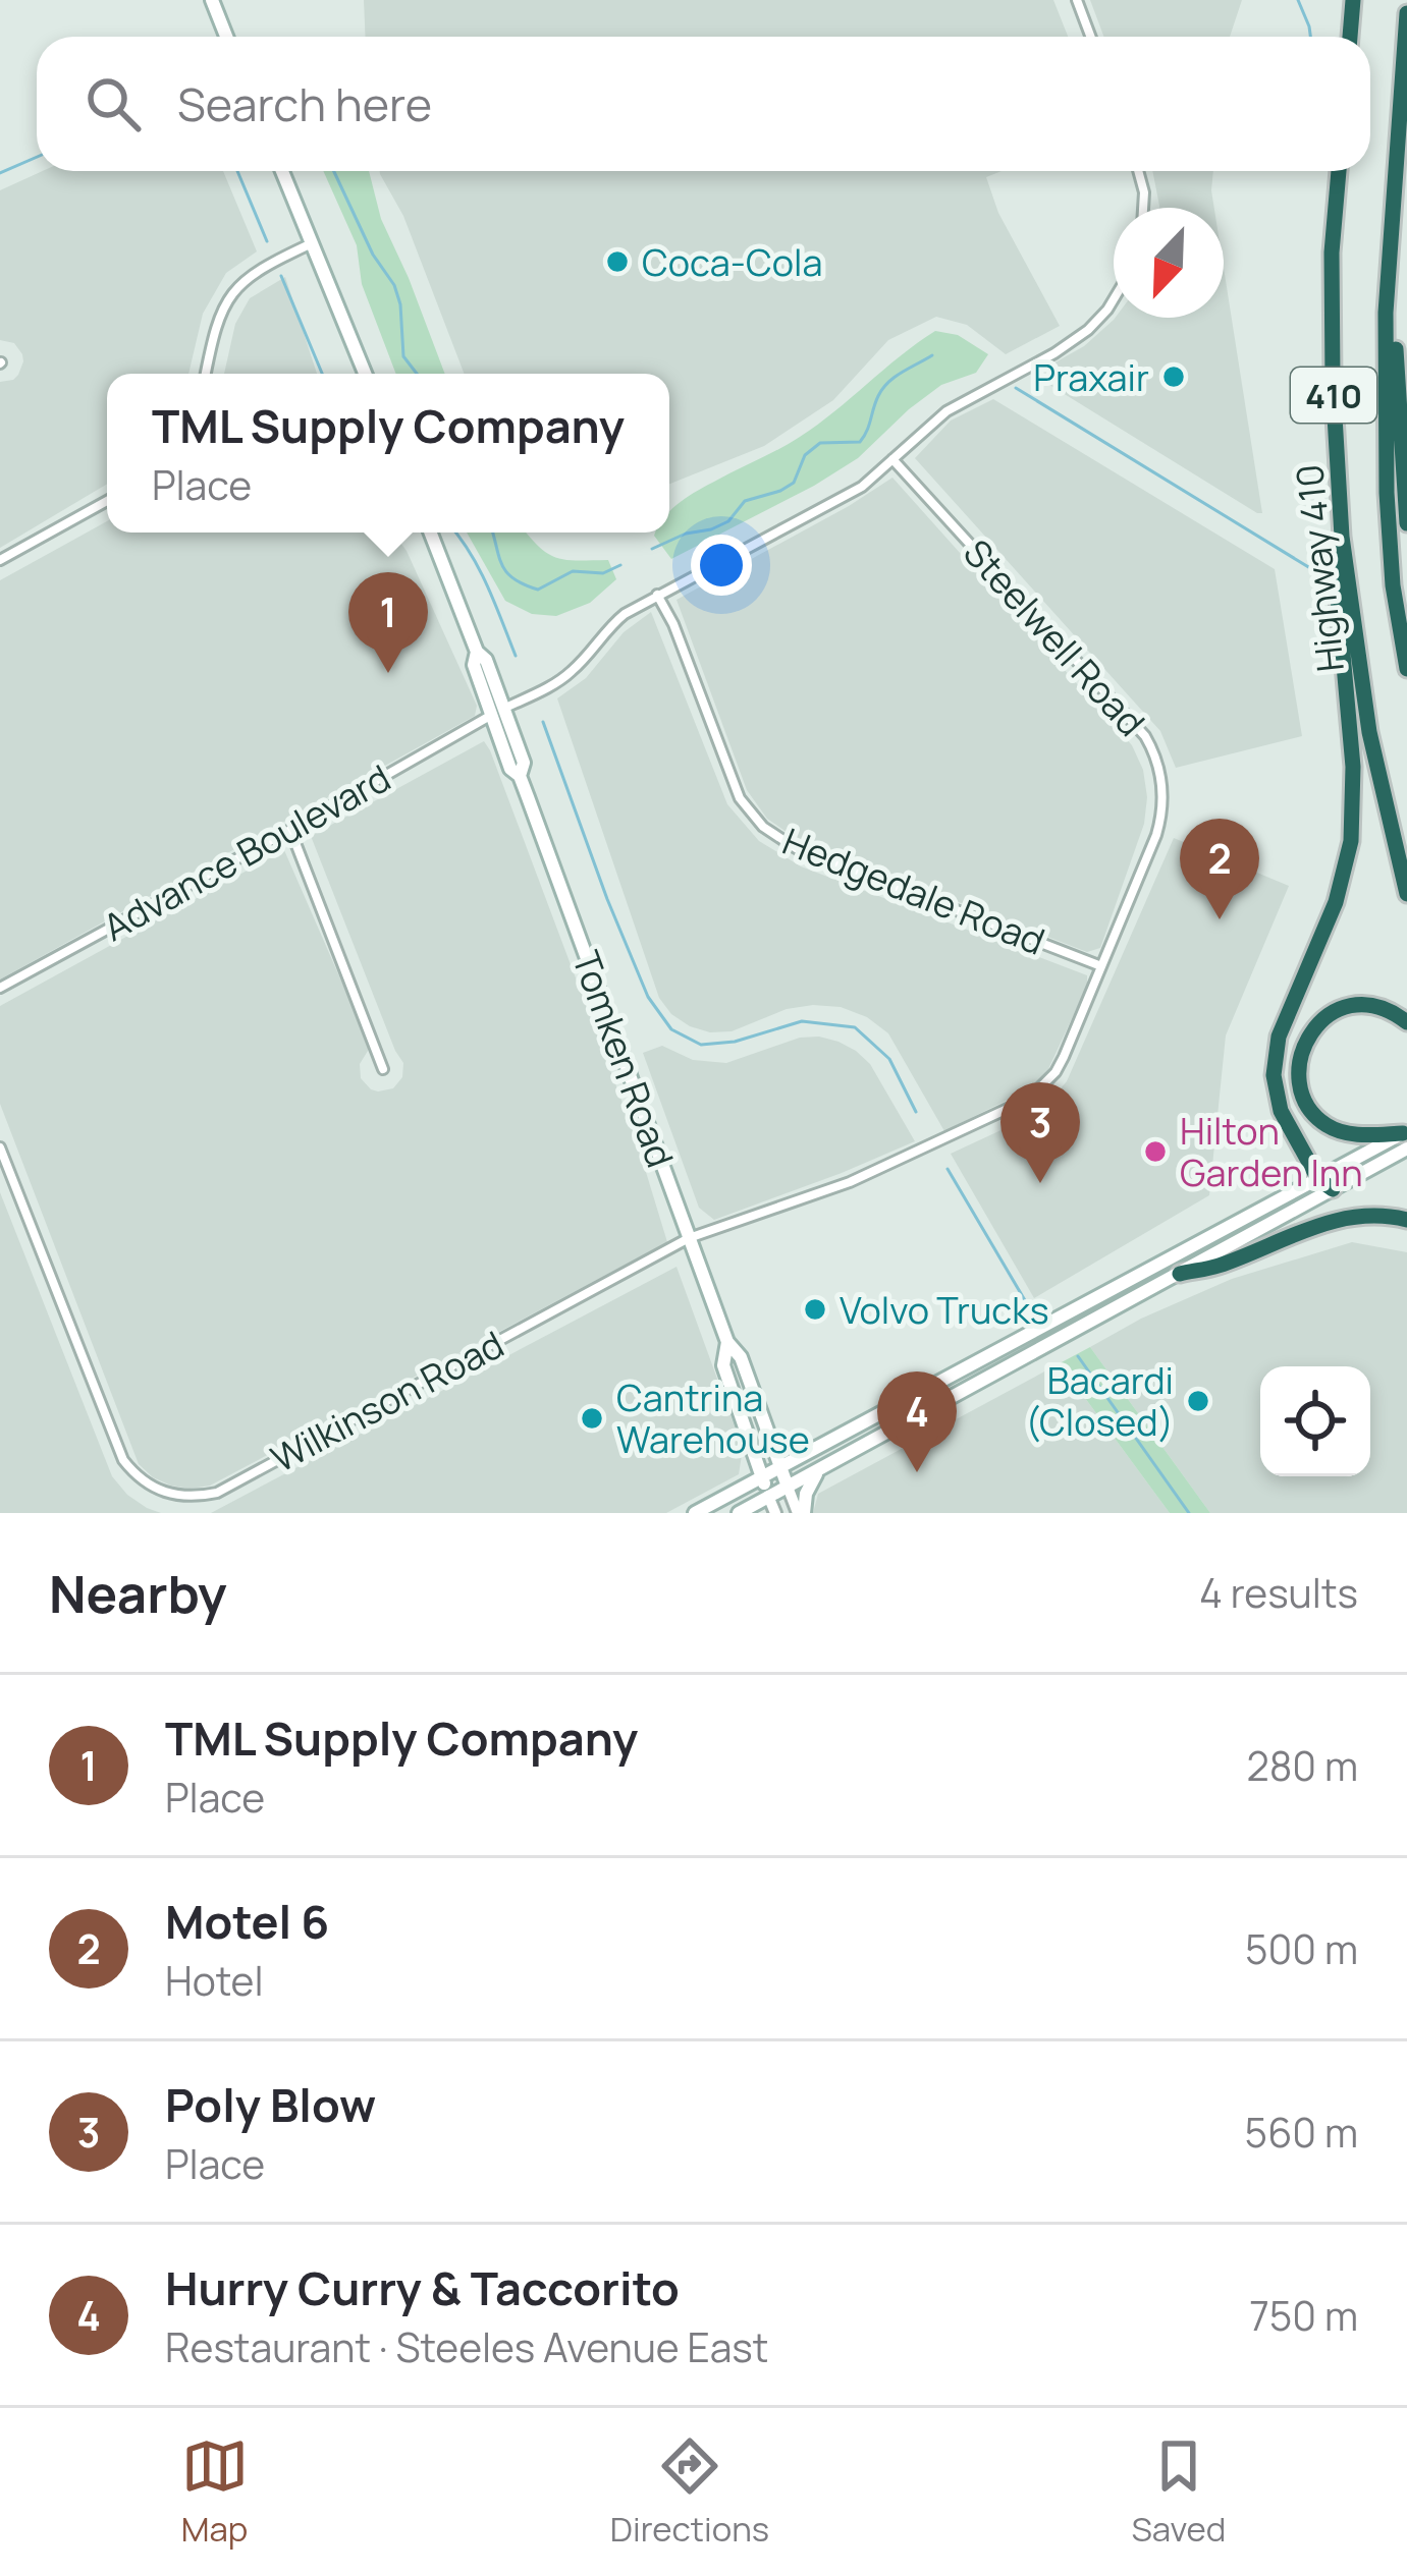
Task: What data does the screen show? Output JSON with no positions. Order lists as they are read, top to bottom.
{
  "streets": {
    "highway": ["410", "Highway 410"],
    "main road": ["Tomken Road"],
    "street": [
      "Steelwell Road",
      "Advance Boulevard",
      "Hedgedale Road",
      "Wilkinson Road"
    ]
  },
  "crossings": [
    ["Steelwell Road", "Advance Boulevard"],
    ["Steelwell Road", "Hedgedale Road"],
    ["Steelwell Road", "Tomken Road"],
    ["Steelwell Road", "Wilkinson Road"],
    ["Advance Boulevard", "Hedgedale Road"],
    ["Advance Boulevard", "Tomken Road"],
    ["Tomken Road", "Wilkinson Road"]
  ],
  "places": [
    "Coca-Cola",
    "Praxair",
    "Hilton Garden Inn",
    "Volvo Trucks",
    "Bacardi (Closed)",
    "Cantrina Warehouse"
  ],
  "north": "bottom left",
  "page": {
    "search": "Search here",
    "popup": ["TML Supply Company", "Place"],
    "pins": [
      "1",
      "2",
      "3",
      "4"
    ],
    "heading": ["Nearby", "4 results"],
    "list": [
      {
        "mark": "1",
        "name": "TML Supply Company",
        "note": "Place",
        "value": "280 m"
      },
      {
        "mark": "2",
        "name": "Motel 6",
        "note": "Hotel",
        "value": "500 m"
      },
      {
        "mark": "3",
        "name": "Poly Blow",
        "note": "Place",
        "value": "560 m"
      },
      {
        "mark": "4",
        "name": "Hurry Curry & Taccorito",
        "note": "Restaurant · Steeles Avenue East",
        "value": "750 m"
      }
    ],
    "nav": ["Map", "Directions", "Saved"]
  }
}
